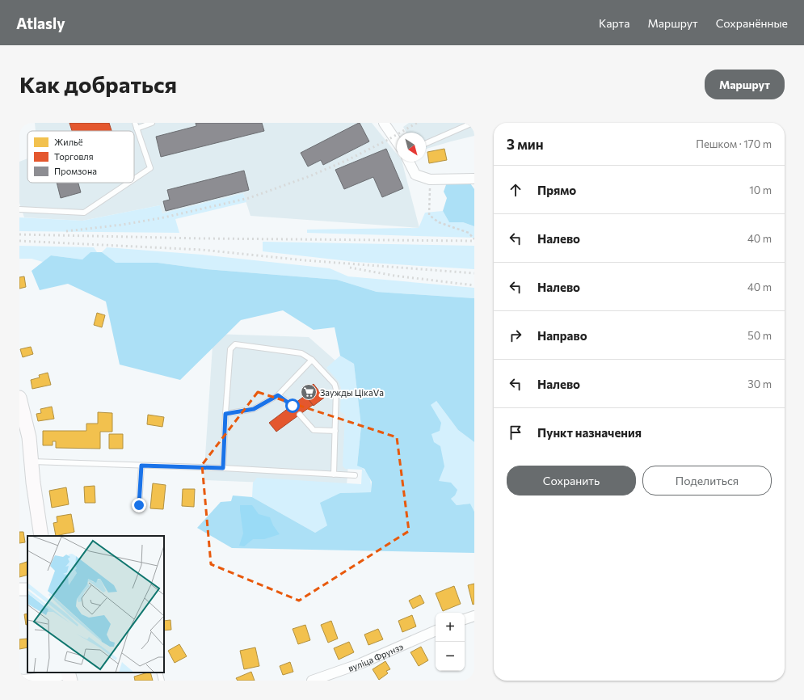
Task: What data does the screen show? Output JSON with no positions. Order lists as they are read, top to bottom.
{
  "streets": {
    "street": ["вуліца Фрунзэ"]
  },
  "places": {
    "supermarket": ["Заужды ЦікаVа"]
  },
  "legend": ["Жильё", "Торговля", "Промзона"],
  "north": "bottom right",
  "page": {
    "header": "Atlasly",
    "nav": ["Карта", "Маршрут", "Сохранённые"],
    "buttons": [
      "Маршрут",
      ["Сохранить", "Поделиться"]
    ],
    "title": "Как добраться",
    "heading": ["3 мин", "Пешком · 170 m"],
    "list": [
      ["Прямо", "10 m"],
      ["Налево", "40 m"],
      ["Налево", "40 m"],
      ["Направо", "50 m"],
      ["Налево", "30 m"],
      "Пункт назначения"
    ],
    "map_buttons": ["+", "−"]
  }
}
